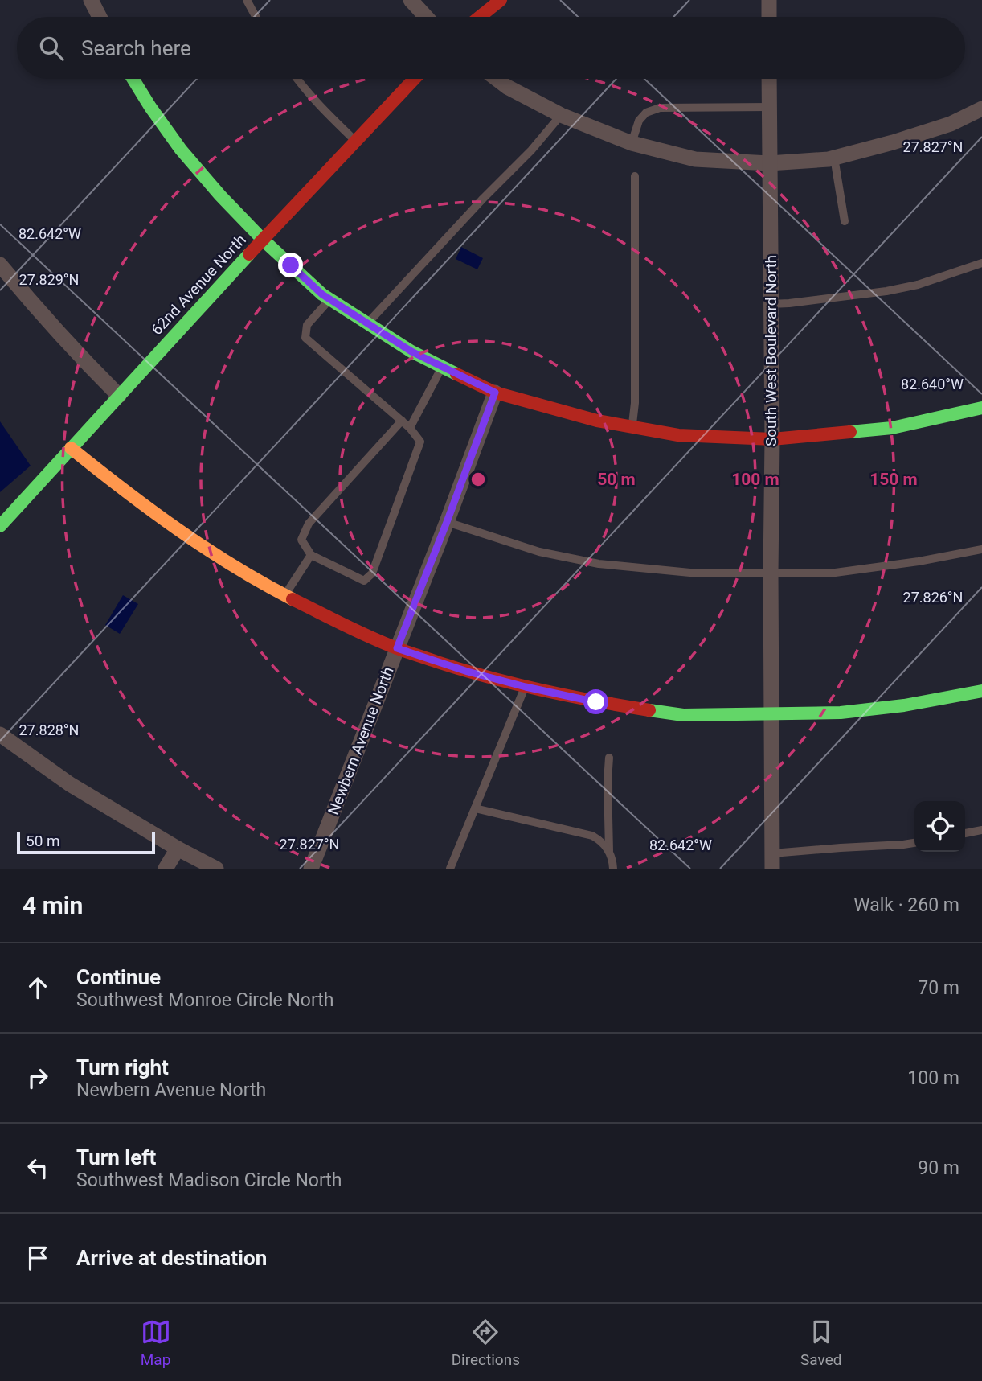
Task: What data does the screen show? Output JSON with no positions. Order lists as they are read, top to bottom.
{
  "streets": {
    "street": ["62nd Avenue North", "South West Boulevard North", "Newbern Avenue North"]
  },
  "scale_bar": "50 m",
  "page": {
    "search": "Search here",
    "scale": "50 m",
    "heading": ["4 min", "Walk · 260 m"],
    "list": [
      ["Continue", "Southwest Monroe Circle North", "70 m"],
      ["Turn right", "Newbern Avenue North", "100 m"],
      ["Turn left", "Southwest Madison Circle North", "90 m"],
      "Arrive at destination"
    ],
    "nav": ["Map", "Directions", "Saved"]
  },
  "coordinates": [
    "27.827°N",
    "82.642°W",
    "27.829°N",
    "82.640°W",
    "27.826°N",
    "27.828°N"
  ],
  "rings": ["50 m", "100 m", "150 m"]
}
